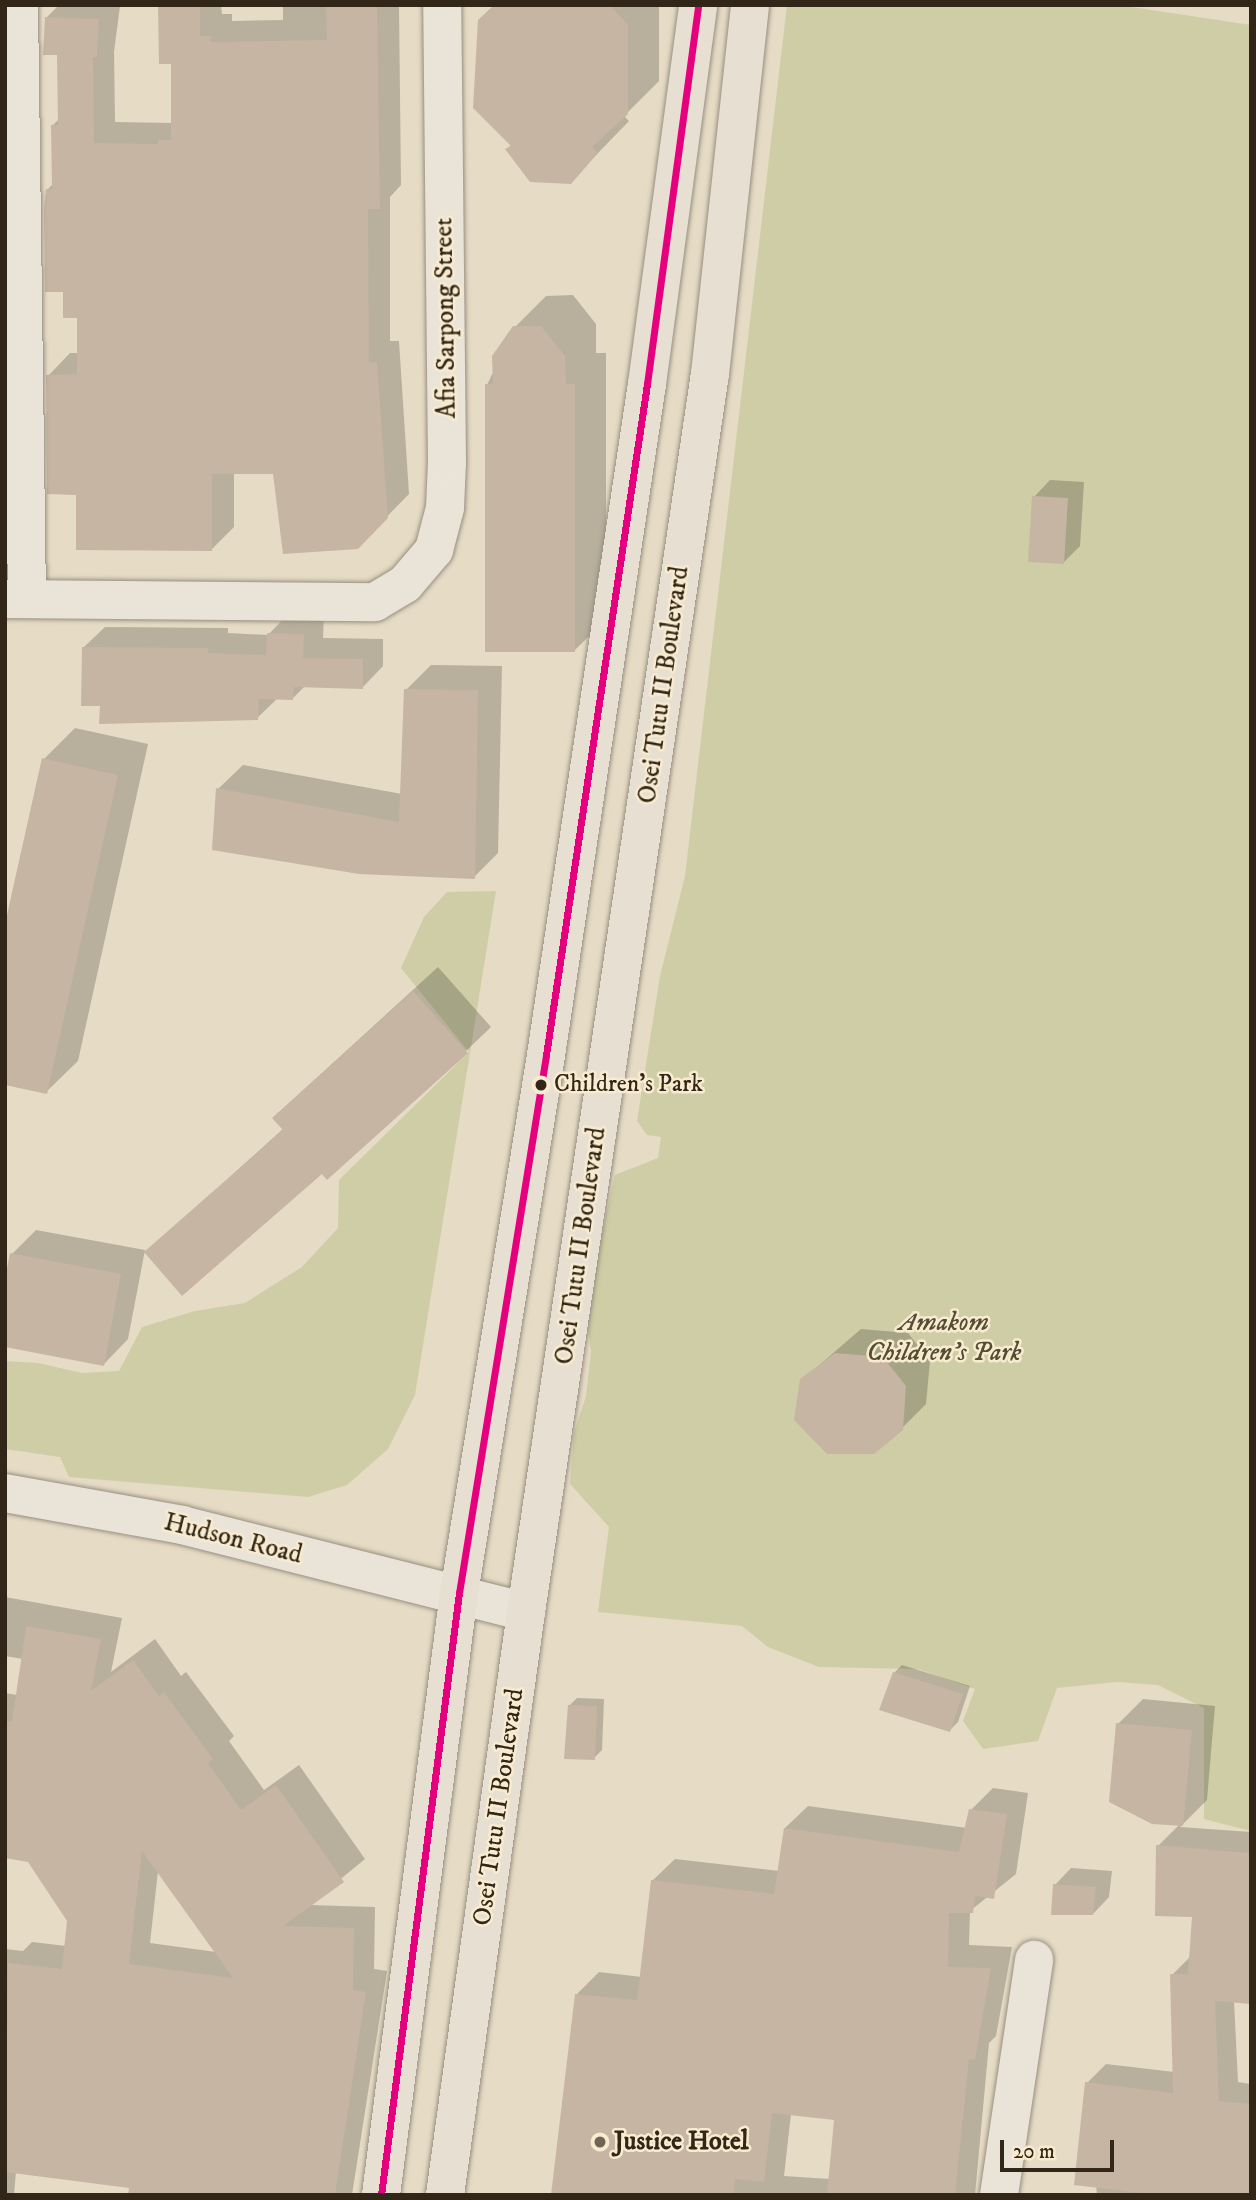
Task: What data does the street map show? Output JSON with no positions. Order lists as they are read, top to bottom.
{
  "streets": {
    "main road": ["Osei Tutu II Boulevard"],
    "street": ["Afia Sarpong Street", "Hudson Road"]
  },
  "crossings": [
    ["Osei Tutu II Boulevard", "Hudson Road"]
  ],
  "parks": ["Amakom Children's Park"],
  "places": ["Children's Park", "Justice Hotel"],
  "scale_bar": "20 m"
}
